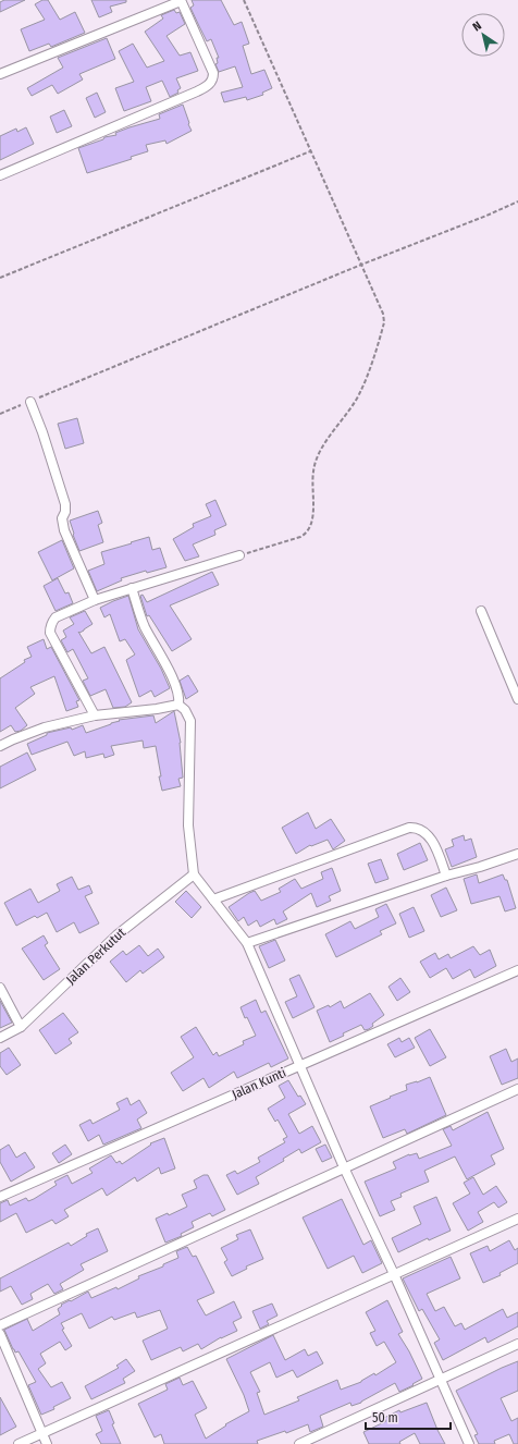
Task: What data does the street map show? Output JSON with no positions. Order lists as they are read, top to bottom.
{
  "streets": {
    "street": ["Jalan Perkutut", "Jalan Kunti"]
  },
  "scale_bar": "50 m",
  "north": "top left"
}
